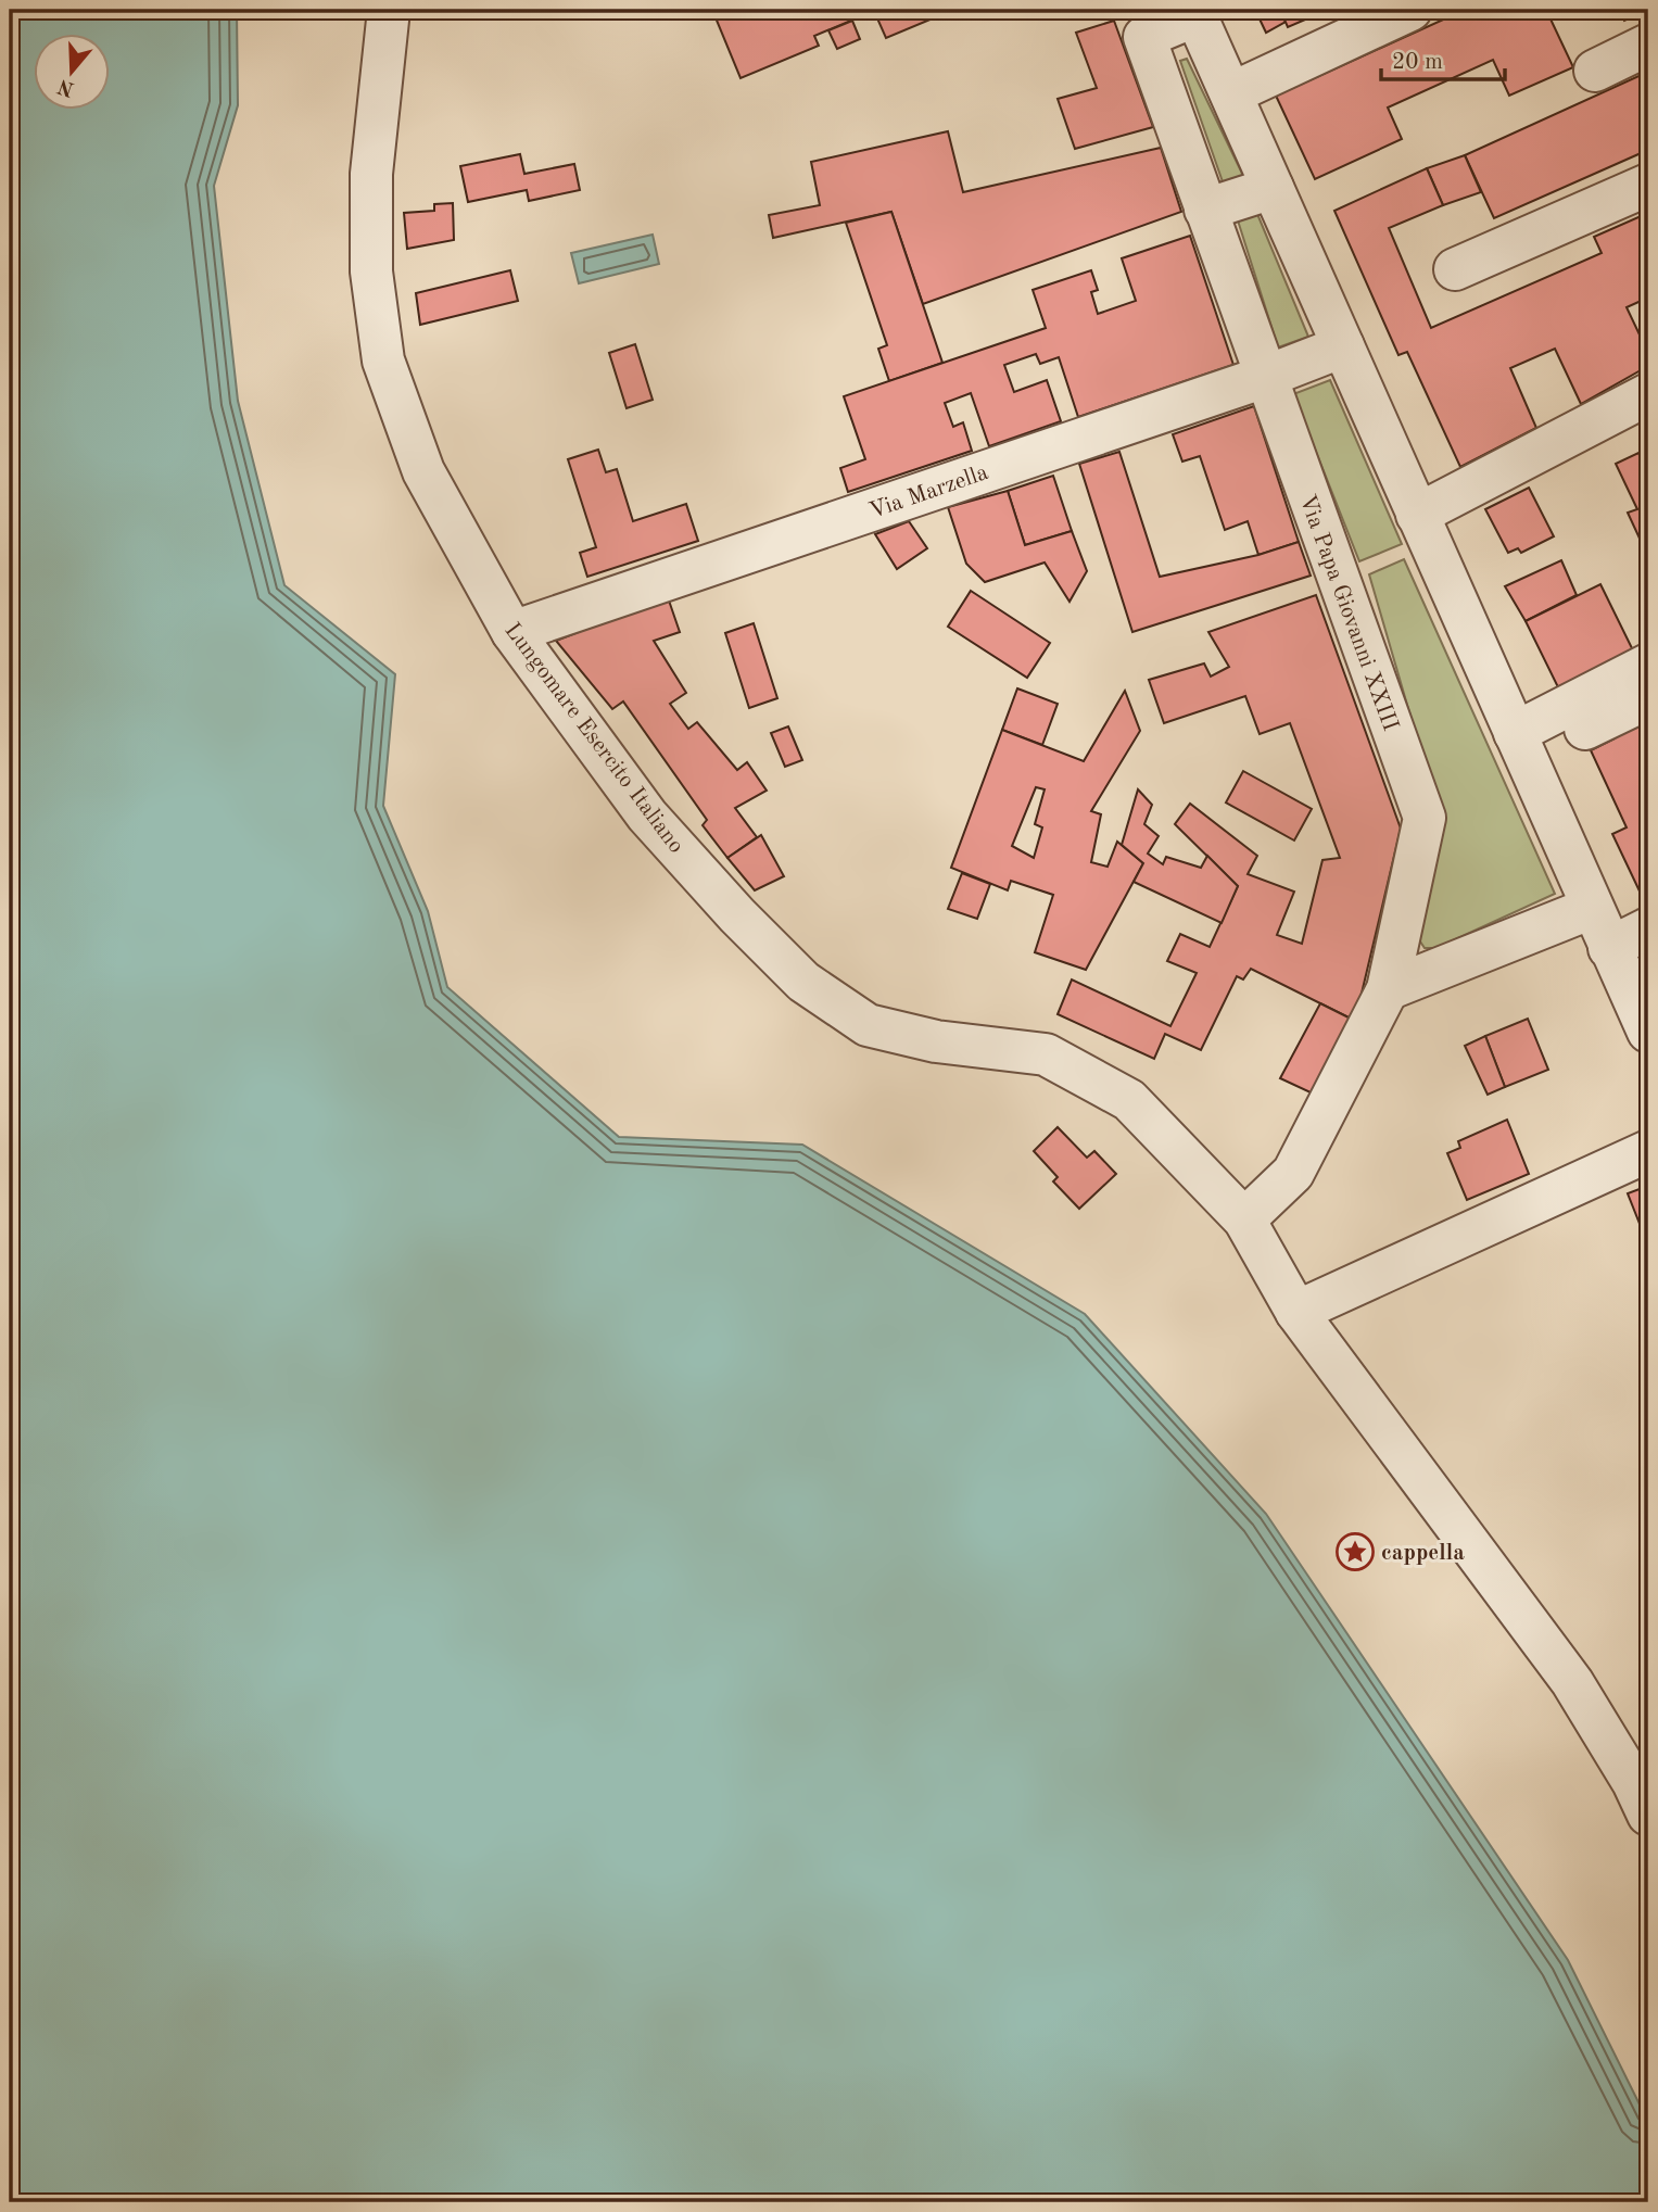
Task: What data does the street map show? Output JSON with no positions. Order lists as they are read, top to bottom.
{
  "streets": {
    "street": ["Via Marzella", "Via Papa Giovanni XXIII", "Lungomare Esercito Italiano"]
  },
  "crossings": [
    ["Via Marzella", "Via Papa Giovanni XXIII"],
    ["Via Marzella", "Lungomare Esercito Italiano"],
    ["Via Papa Giovanni XXIII", "Lungomare Esercito Italiano"]
  ],
  "places": {
    "place": ["cappella"]
  },
  "scale_bar": "20 m",
  "north": "bottom"
}
